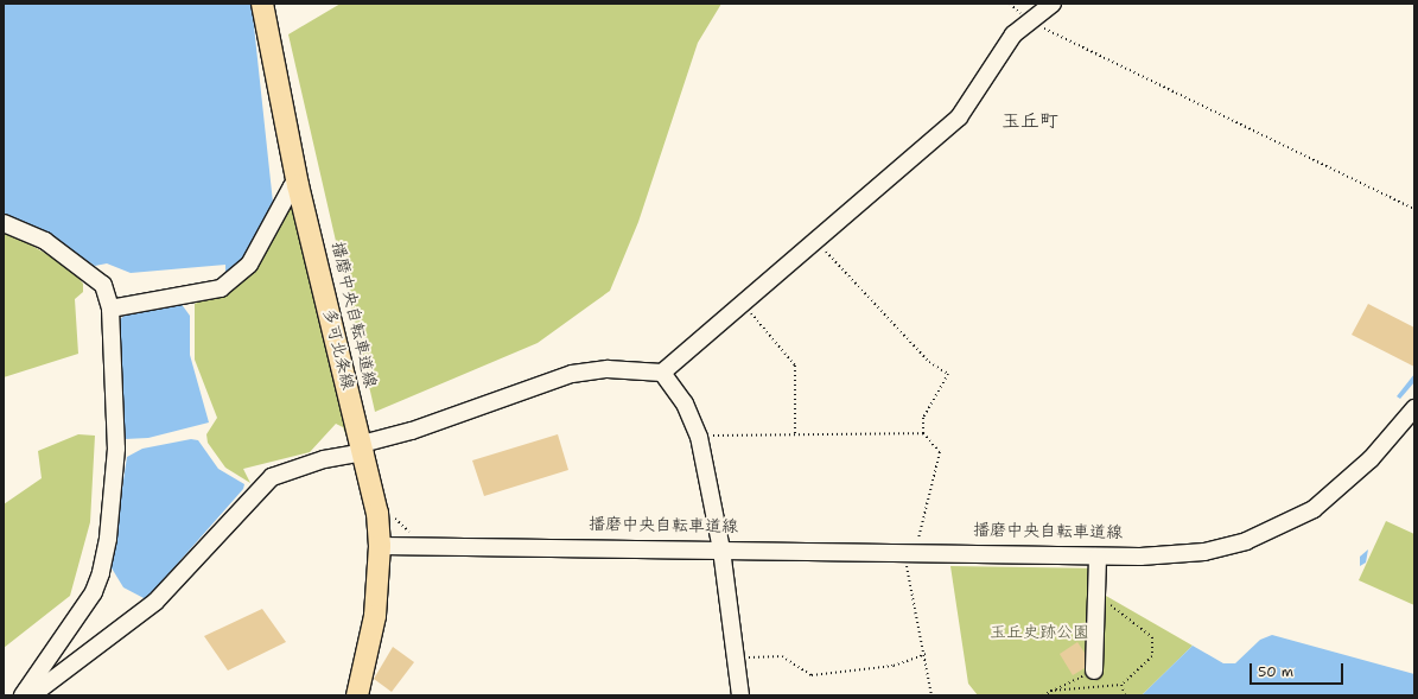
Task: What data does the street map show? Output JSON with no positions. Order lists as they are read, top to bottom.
{
  "streets": {
    "main road": ["多可北条線"]
  },
  "districts": ["玉丘町"],
  "parks": ["玉丘史跡公園"],
  "scale_bar": "50 m"
}
